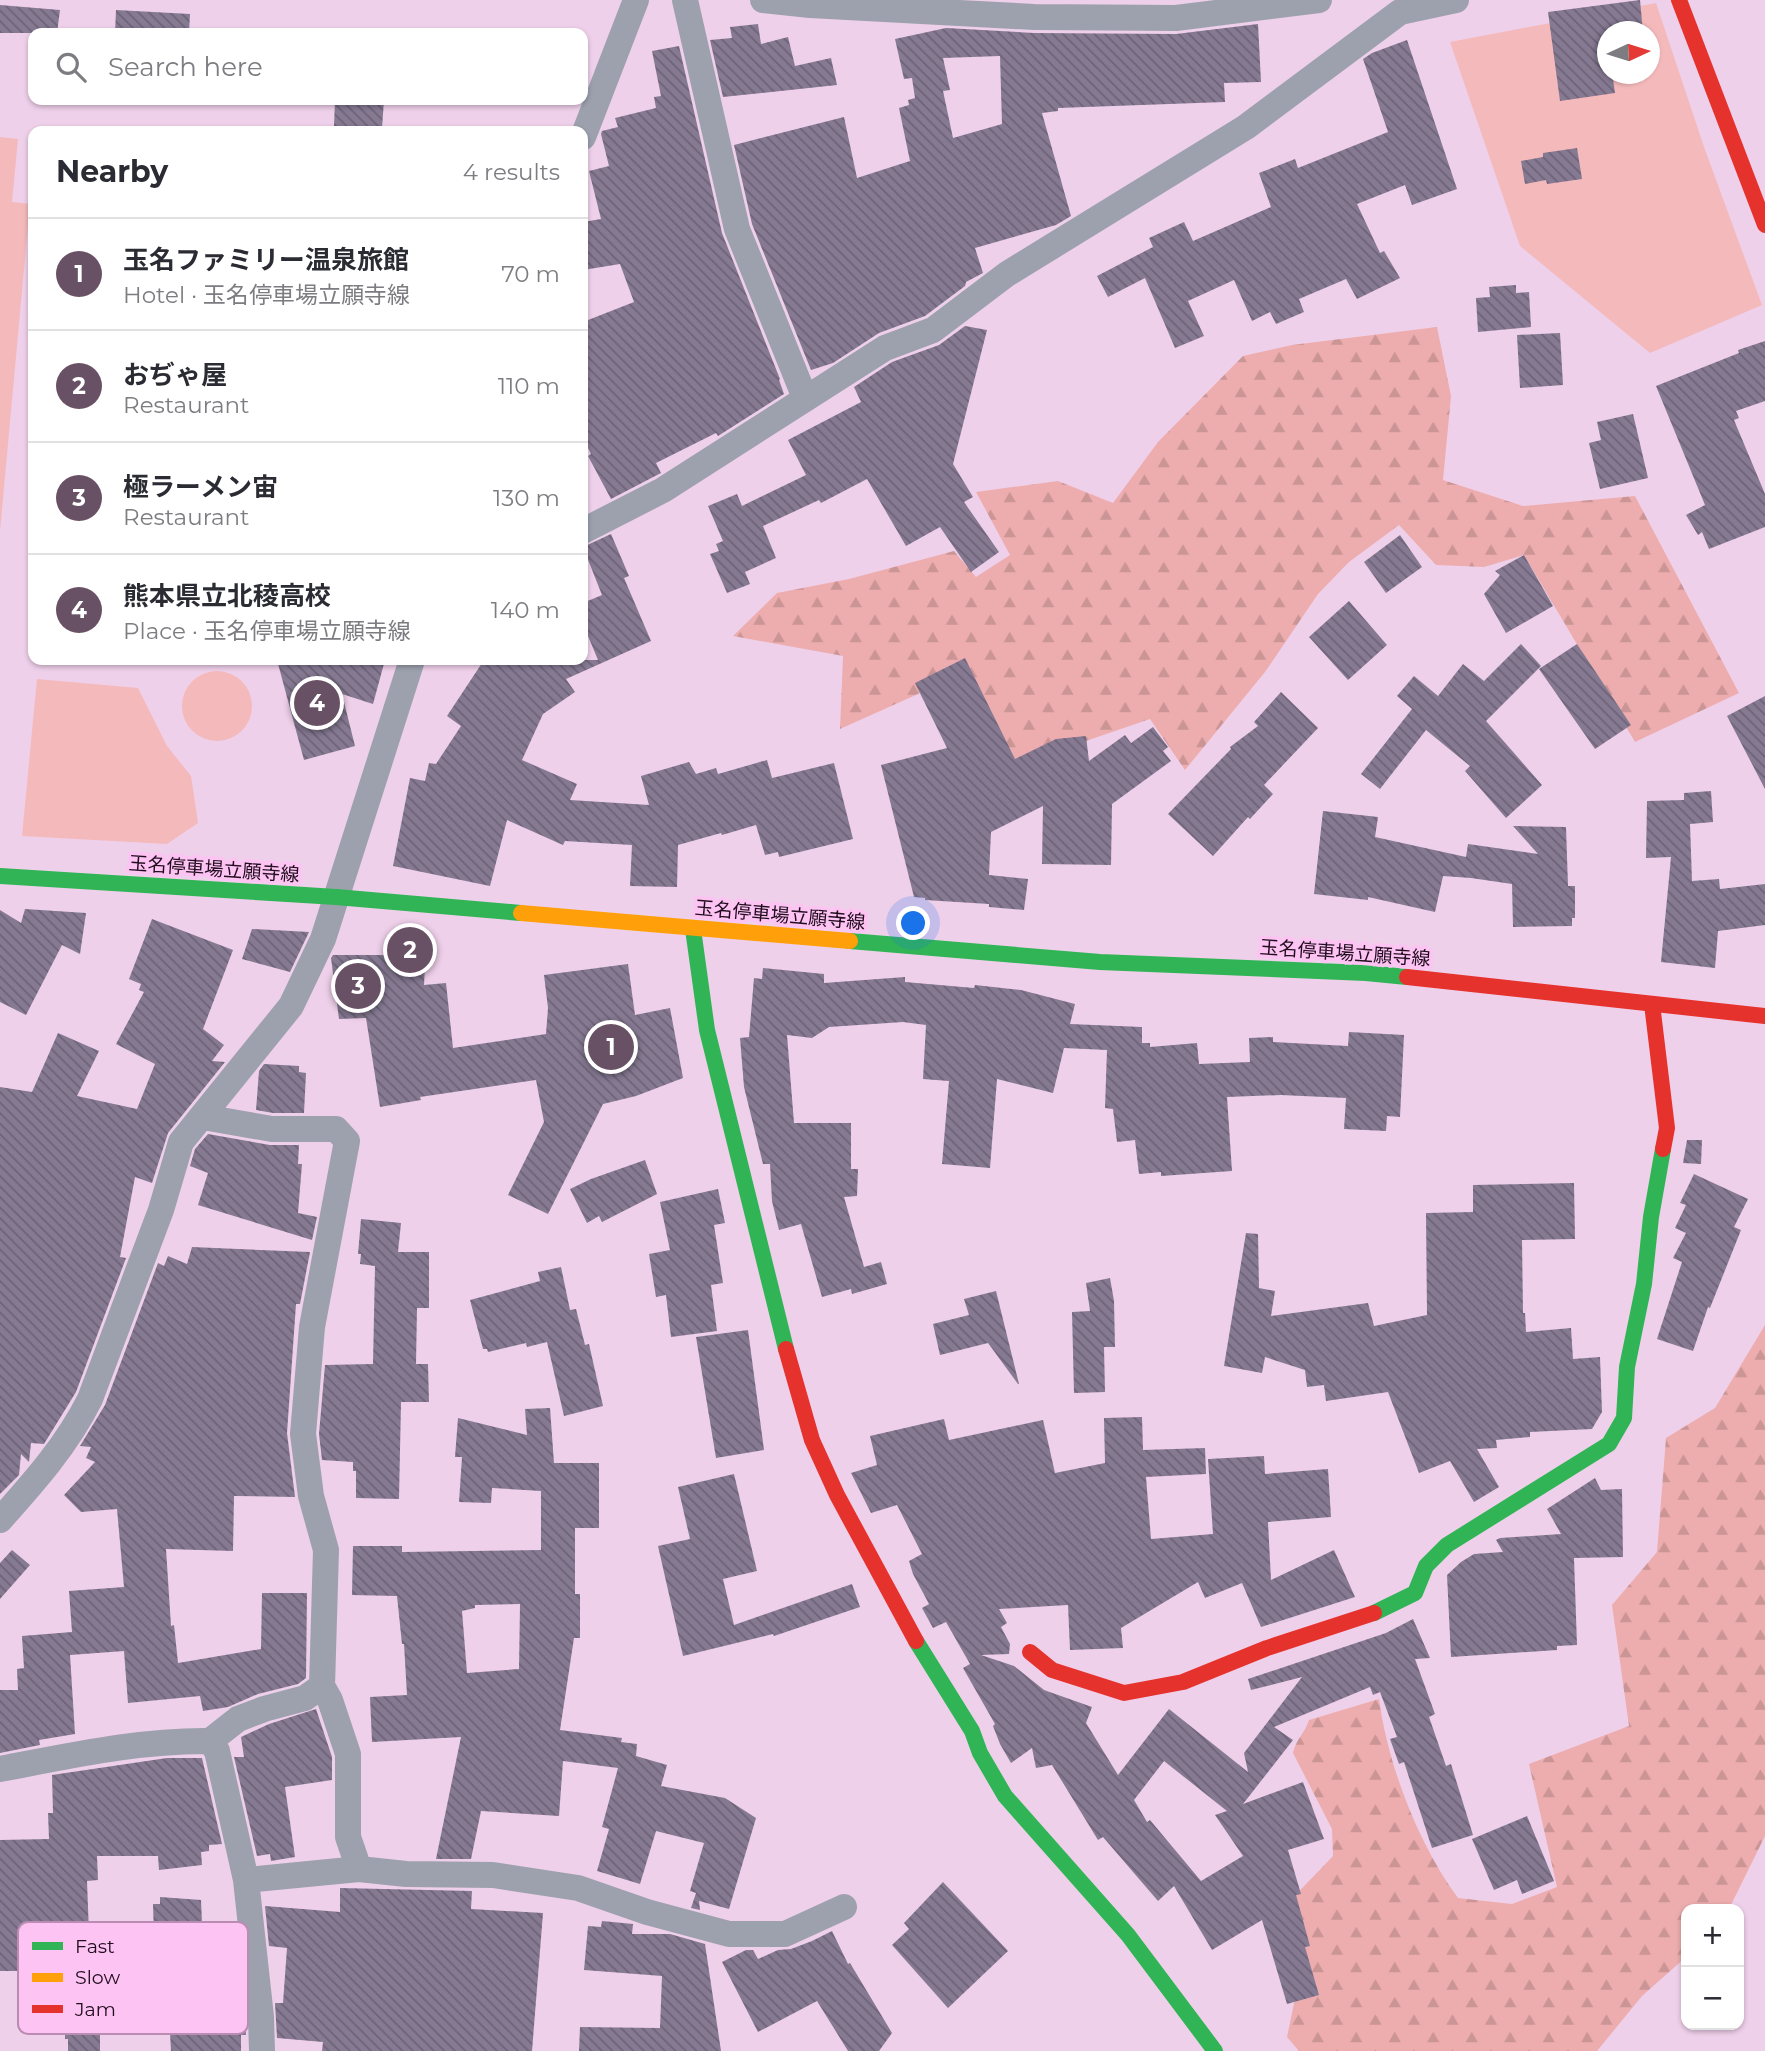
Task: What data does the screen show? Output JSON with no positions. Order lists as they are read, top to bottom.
{
  "streets": {
    "street": ["玉名停車場立願寺線"]
  },
  "legend": ["Fast", "Slow", "Jam"],
  "north": "right",
  "page": {
    "search": "Search here",
    "heading": ["Nearby", "4 results"],
    "list": [
      {
        "mark": "1",
        "name": "玉名ファミリー温泉旅館",
        "note": "Hotel · 玉名停車場立願寺線",
        "value": "70 m"
      },
      {
        "mark": "2",
        "name": "おぢゃ屋",
        "note": "Restaurant",
        "value": "110 m"
      },
      {
        "mark": "3",
        "name": "極ラーメン宙",
        "note": "Restaurant",
        "value": "130 m"
      },
      {
        "mark": "4",
        "name": "熊本県立北稜高校",
        "note": "Place · 玉名停車場立願寺線",
        "value": "140 m"
      }
    ],
    "pins": [
      "4",
      "2",
      "3",
      "1"
    ],
    "map_buttons": ["+", "−"]
  }
}
